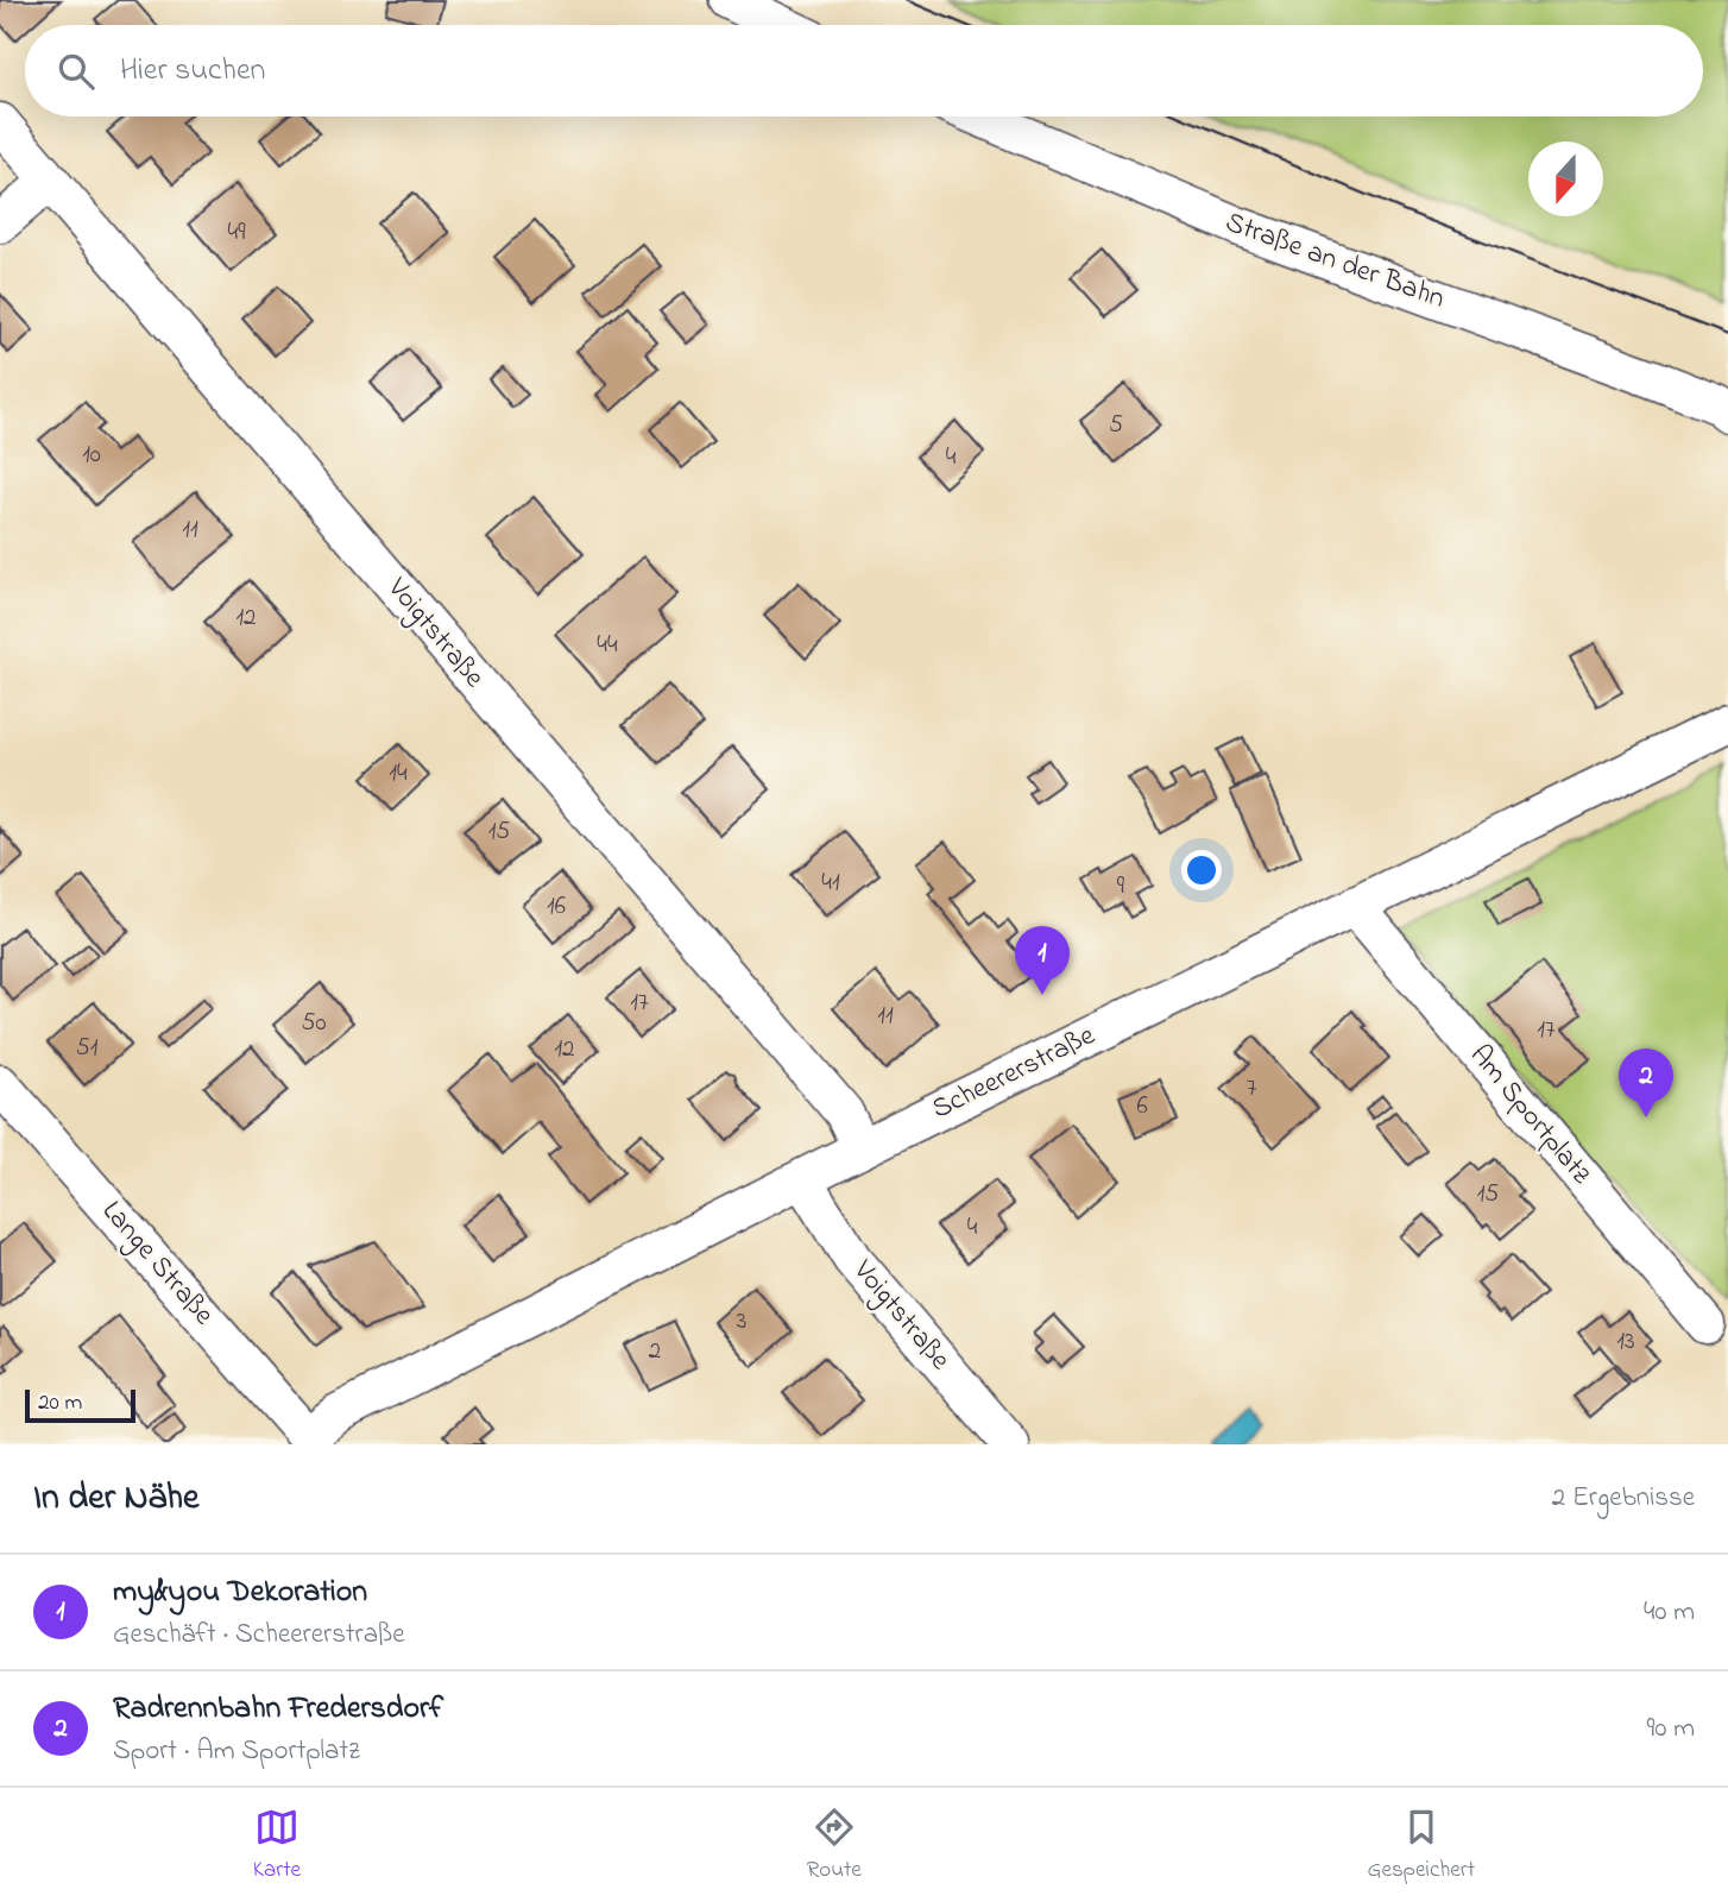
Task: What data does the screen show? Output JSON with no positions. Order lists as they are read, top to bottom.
{
  "streets": {
    "street": [
      "Straße an der Bahn",
      "Voigtstraße",
      "Scheererstraße",
      "Am Sportplatz",
      "Lange Straße"
    ]
  },
  "crossings": [
    ["Voigtstraße", "Scheererstraße"],
    ["Scheererstraße", "Am Sportplatz"],
    ["Scheererstraße", "Lange Straße"]
  ],
  "house_numbers": [
    "49",
    "5",
    "10",
    "4",
    "11",
    "12",
    "44",
    "14",
    "15",
    "41",
    "9",
    "16",
    "17",
    "11",
    "50",
    "17",
    "51",
    "12",
    "7",
    "6",
    "15",
    "4",
    "3",
    "13",
    "2"
  ],
  "scale_bar": "20 m",
  "north": "bottom",
  "page": {
    "search": "Hier suchen",
    "pins": ["1", "2"],
    "scale": "20 m",
    "heading": ["In der Nähe", "2 Ergebnisse"],
    "list": [
      {
        "mark": "1",
        "name": "my&you Dekoration",
        "note": "Geschäft · Scheererstraße",
        "value": "40 m"
      },
      {
        "mark": "2",
        "name": "Radrennbahn Fredersdorf",
        "note": "Sport · Am Sportplatz",
        "value": "90 m"
      }
    ],
    "nav": ["Karte", "Route", "Gespeichert"]
  }
}
